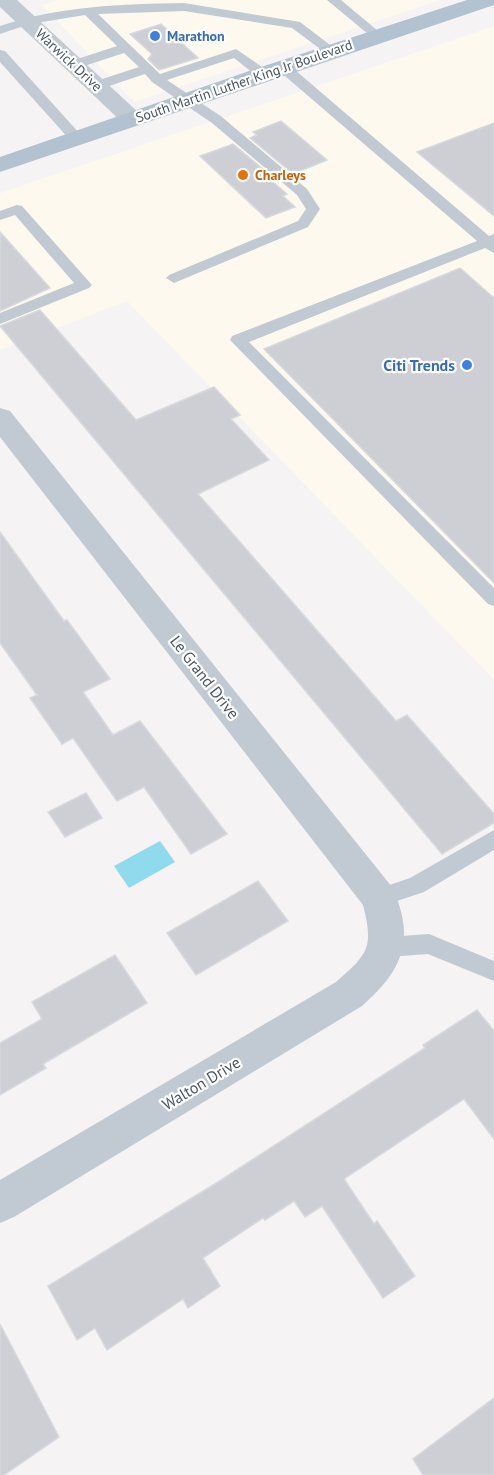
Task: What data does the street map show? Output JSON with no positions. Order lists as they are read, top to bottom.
{
  "streets": {
    "main road": ["South Martin Luther King Jr Boulevard"],
    "street": ["Warwick Drive", "Le Grand Drive", "Walton Drive"]
  },
  "crossings": [
    ["Warwick Drive", "South Martin Luther King Jr Boulevard"],
    ["Le Grand Drive", "Walton Drive"]
  ],
  "places": ["Marathon", "Charleys", "Citi Trends"]
}
